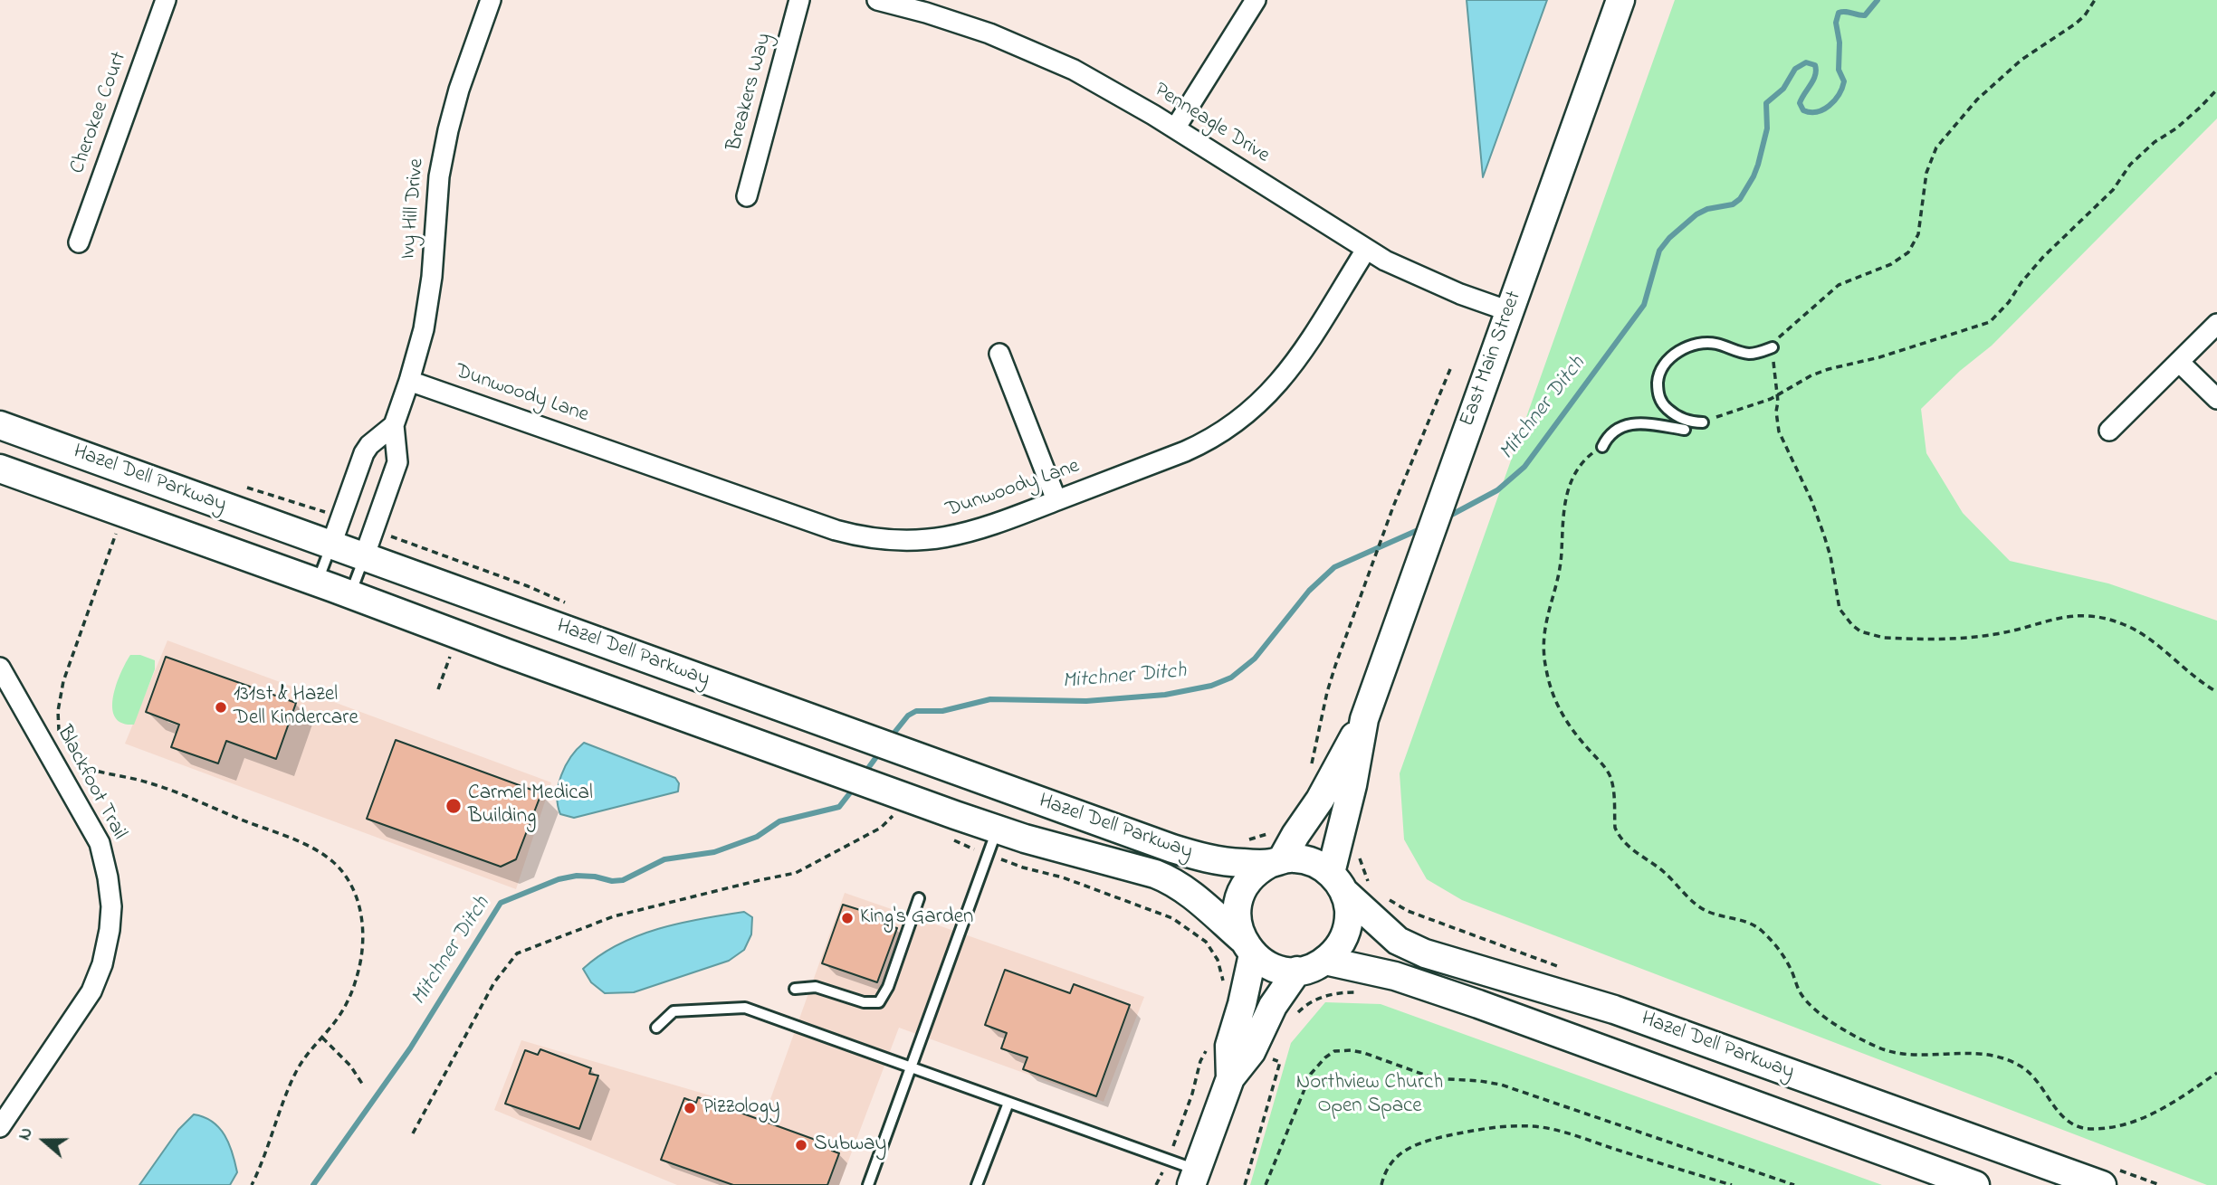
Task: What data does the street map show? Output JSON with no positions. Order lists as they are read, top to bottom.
{
  "streets": {
    "main road": ["East Main Street", "Hazel Dell Parkway"],
    "street": [
      "Breakers Way",
      "Cherokee Court",
      "Penneagle Drive",
      "Ivy Hill Drive",
      "Dunwoody Lane",
      "Blackfoot Trail"
    ]
  },
  "crossings": [
    ["Penneagle Drive", "East Main Street"],
    ["Penneagle Drive", "Dunwoody Lane"],
    ["Ivy Hill Drive", "Dunwoody Lane"],
    ["Ivy Hill Drive", "Hazel Dell Parkway"],
    ["East Main Street", "Hazel Dell Parkway"]
  ],
  "water": ["Mitchner Ditch"],
  "parks": ["Northview Church Open Space"],
  "places": [
    "131st & Hazel Dell Kindercare",
    "Carmel Medical Building",
    "King's Garden",
    "Pizzology",
    "Subway"
  ],
  "north": "left"
}
